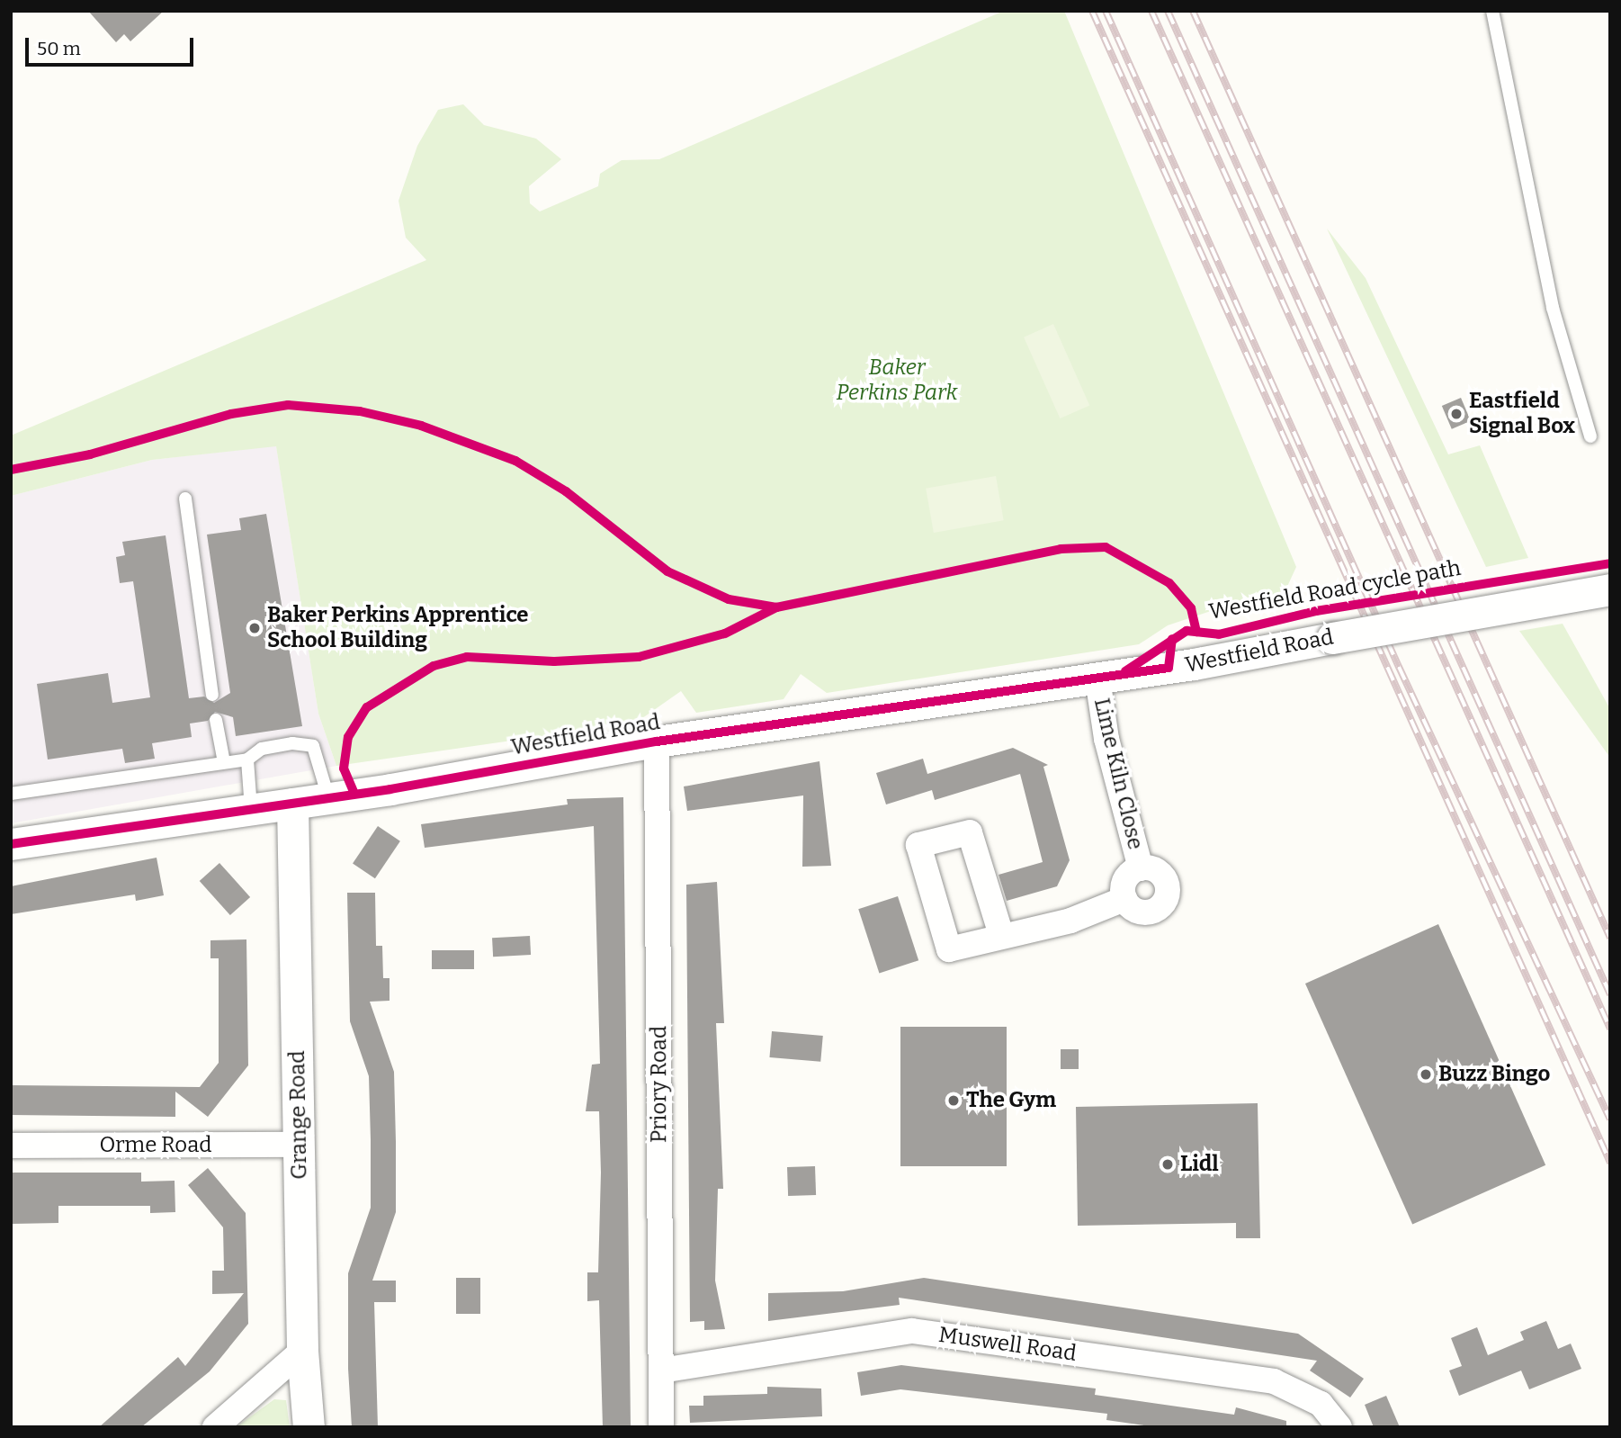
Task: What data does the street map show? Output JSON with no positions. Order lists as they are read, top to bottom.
{
  "streets": {
    "street": [
      "Westfield Road",
      "Lime Kiln Close",
      "Priory Road",
      "Grange Road",
      "Orme Road",
      "Muswell Road"
    ],
    "cycle path": ["Westfield Road cycle path"]
  },
  "crossings": [
    ["Westfield Road", "Lime Kiln Close"],
    ["Westfield Road", "Priory Road"],
    ["Westfield Road", "Grange Road"],
    ["Priory Road", "Muswell Road"],
    ["Grange Road", "Orme Road"]
  ],
  "parks": ["Baker Perkins Park"],
  "places": [
    "Eastfield Signal Box",
    "Baker Perkins Apprentice School Building",
    "Buzz Bingo",
    "The Gym",
    "Lidl"
  ],
  "scale_bar": "50 m"
}
